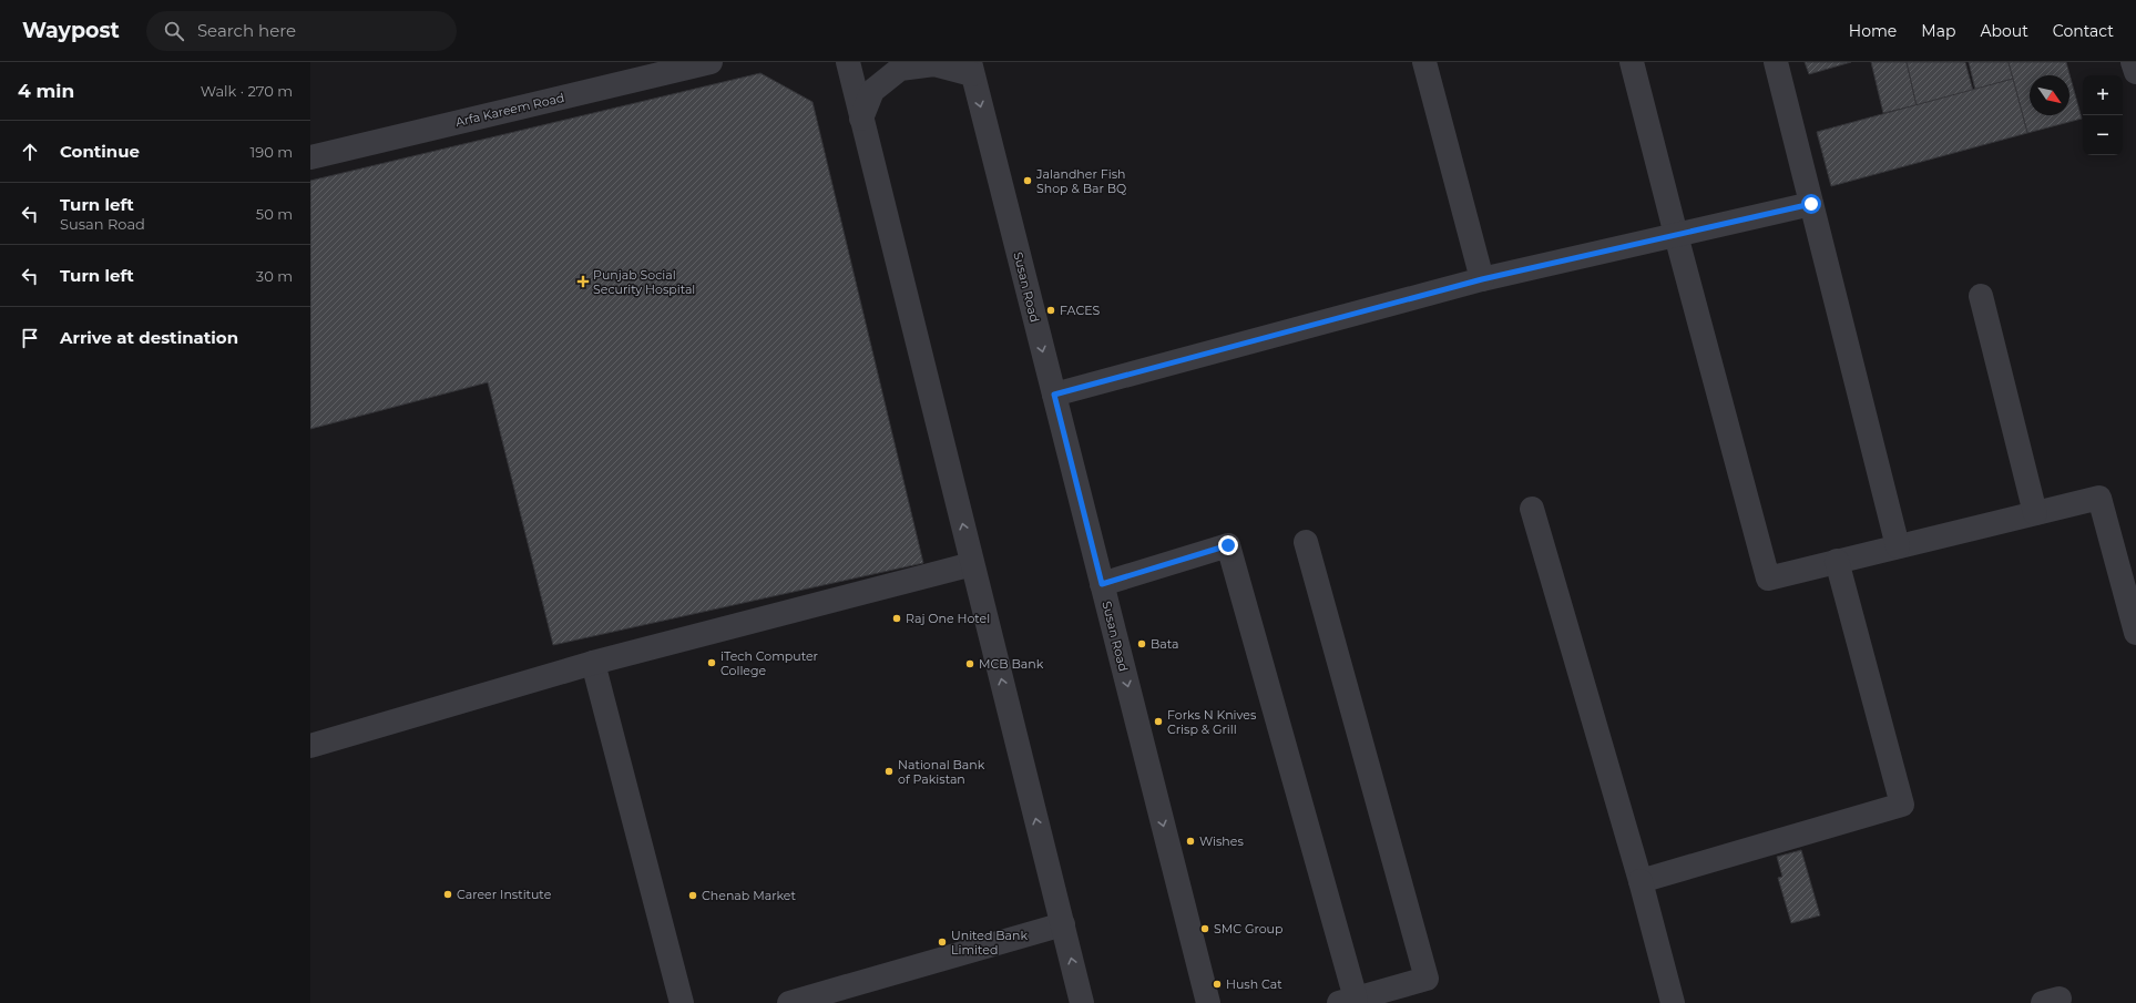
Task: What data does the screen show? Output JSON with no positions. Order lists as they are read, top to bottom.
{
  "streets": {
    "street": ["Arfa Kareem Road", "Susan Road"]
  },
  "places": {
    "other": [
      "Jalandher Fish Shop & Bar BQ",
      "FACES",
      "Raj One Hotel",
      "Bata",
      "iTech Computer College",
      "MCB Bank",
      "Forks N Knives Crisp & Grill",
      "National Bank of Pakistan",
      "Wishes",
      "Career Institute",
      "Chenab Market",
      "SMC Group",
      "United Bank Limited",
      "Hush Cat"
    ],
    "health": ["Punjab Social Security Hospital"]
  },
  "north": "bottom right",
  "page": {
    "header": "Waypost",
    "search": "Search here",
    "nav": [
      "Home",
      "Map",
      "About",
      "Contact"
    ],
    "heading": ["4 min", "Walk · 270 m"],
    "map_buttons": ["+", "−"],
    "list": [
      ["Continue", "190 m"],
      ["Turn left", "Susan Road", "50 m"],
      ["Turn left", "30 m"],
      "Arrive at destination"
    ]
  }
}
